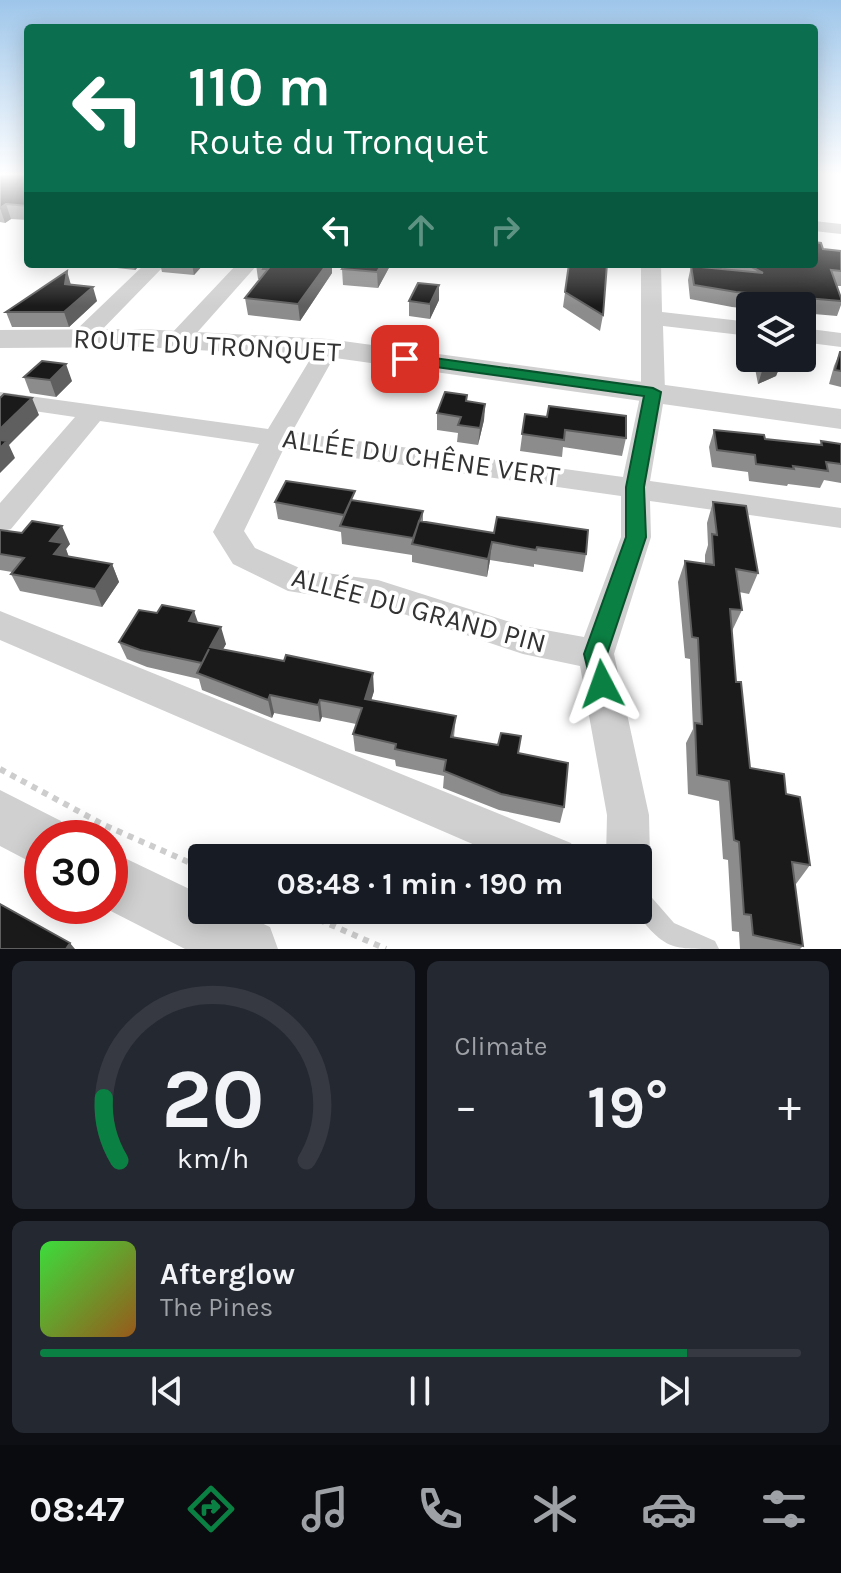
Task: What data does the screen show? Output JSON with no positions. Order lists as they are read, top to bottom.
{
  "streets": {
    "street": ["ROUTE DU TRONQUET", "ALLÉE DU CHÊNE VERT", "ALLÉE DU GRAND PIN"]
  },
  "crossings": [
    ["ROUTE DU TRONQUET", "ALLÉE DU GRAND PIN"],
    ["ALLÉE DU CHÊNE VERT", "ALLÉE DU GRAND PIN"]
  ],
  "page": {
    "turn": ["110 m", "Route du Tronquet"],
    "limit": "30",
    "trip": "08:48 · 1 min · 190 m",
    "tile": "Climate",
    "heat": ["−", "19°", "+"],
    "song": ["Afterglow", "The Pines"],
    "tabs": "08:47",
    "gauge": ["20", "km/h"]
  }
}
